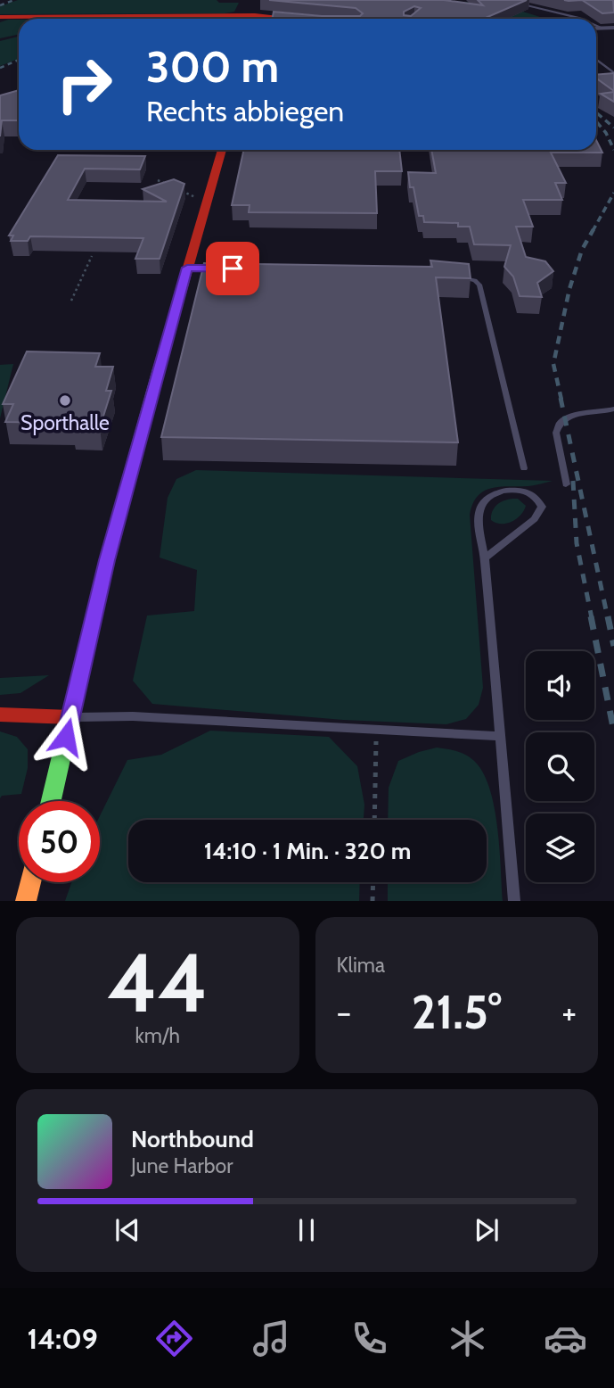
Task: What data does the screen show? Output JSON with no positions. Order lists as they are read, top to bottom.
{
  "places": ["Sporthalle"],
  "page": {
    "turn": ["300 m", "Rechts abbiegen"],
    "limit": "50",
    "trip": "14:10 · 1 Min. · 320 m",
    "tile": [
      ["44", "km/h"],
      "Klima"
    ],
    "heat": ["−", "21.5°", "+"],
    "song": ["Northbound", "June Harbor"],
    "tabs": "14:09"
  }
}
